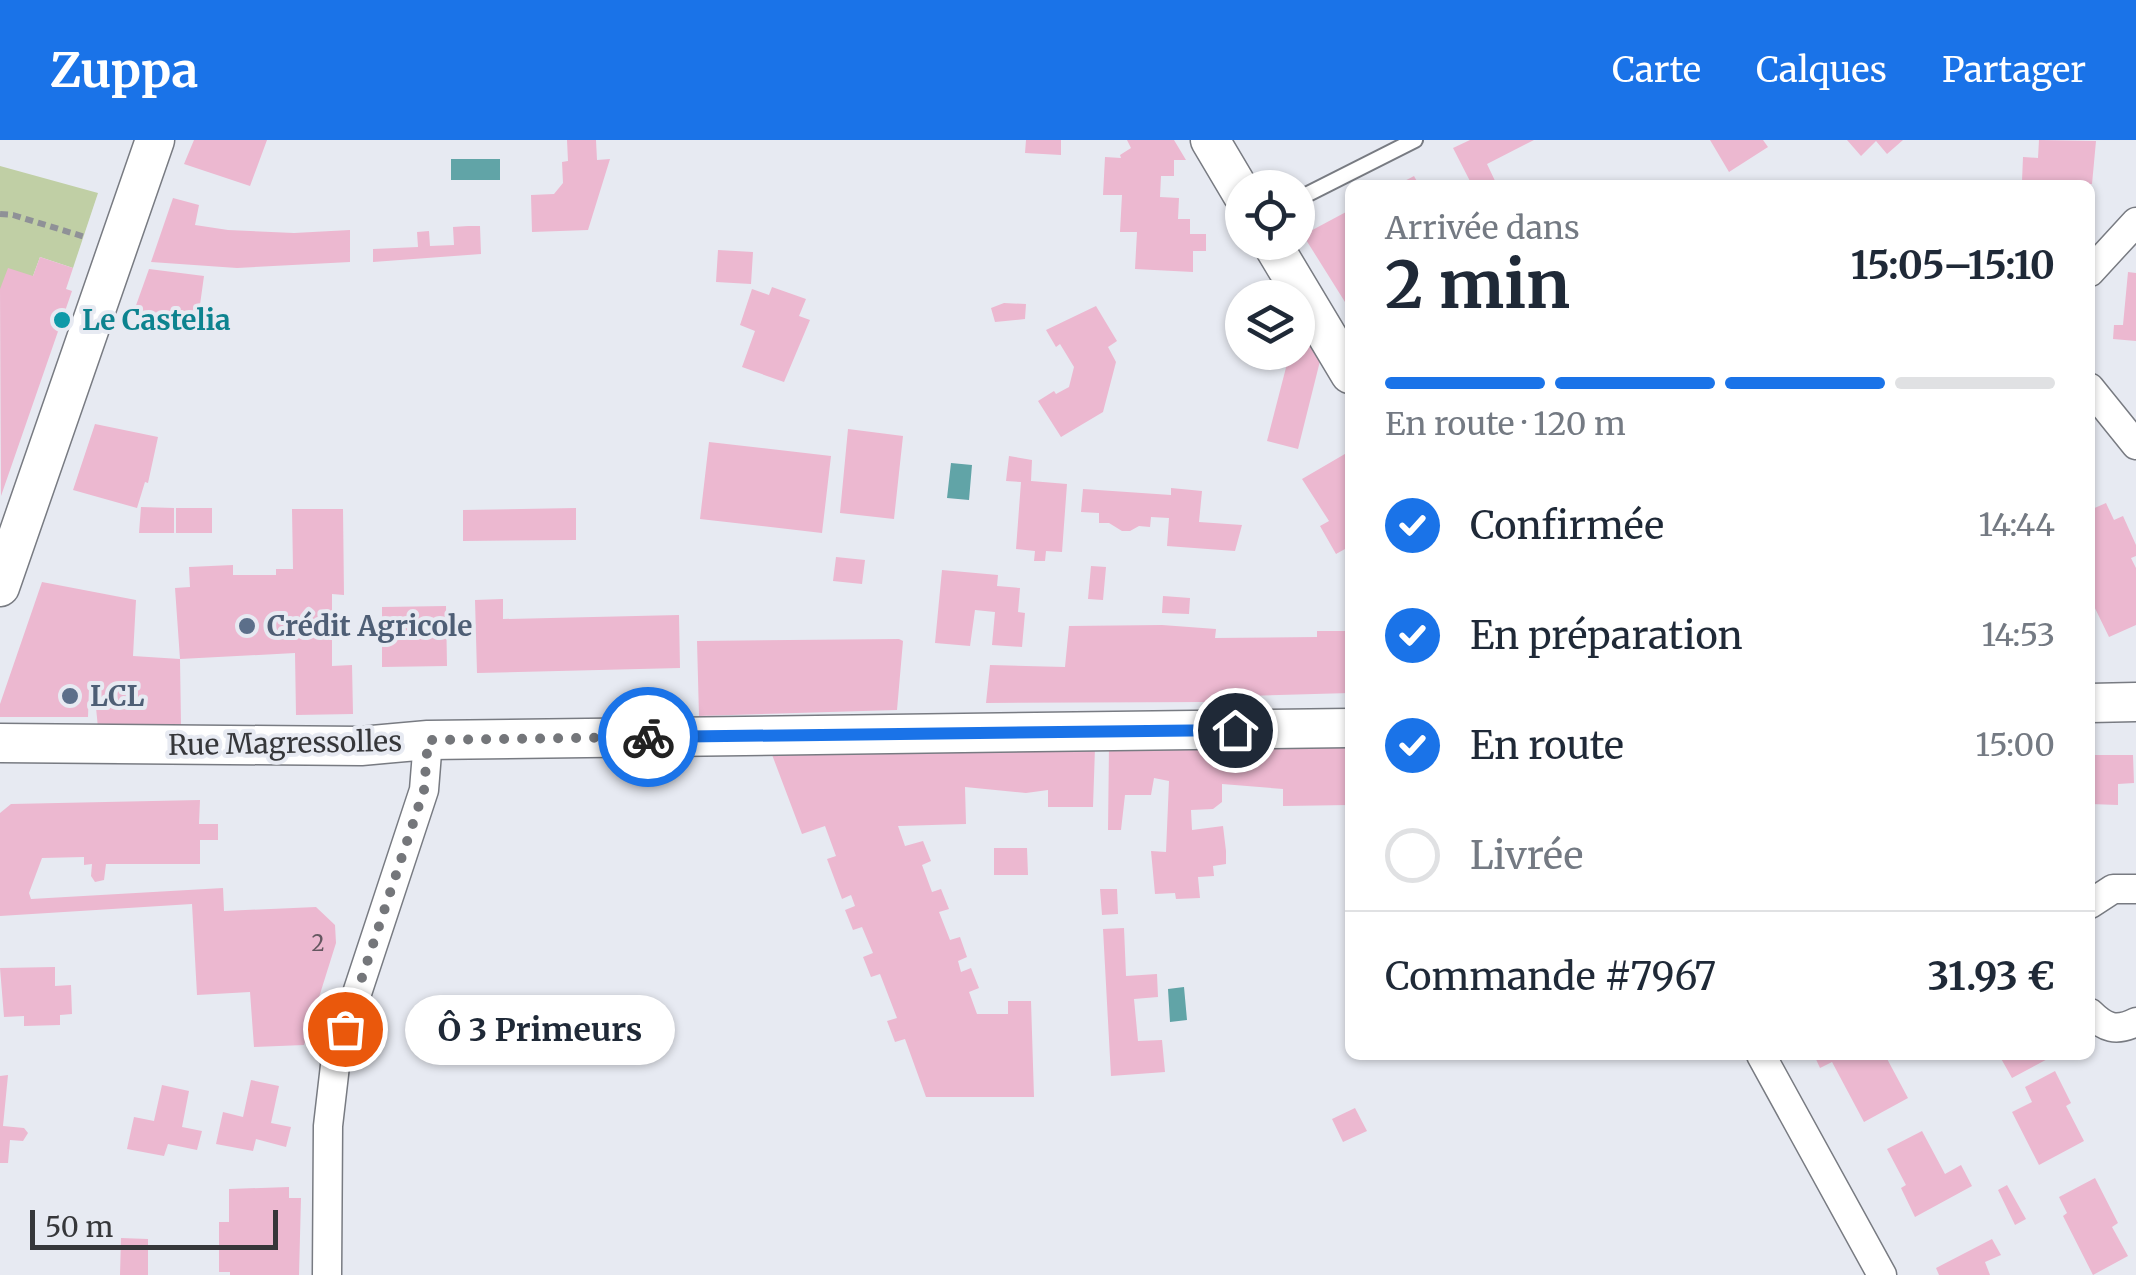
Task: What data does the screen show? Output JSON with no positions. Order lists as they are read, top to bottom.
{
  "streets": {
    "street": ["Rue Magressolles"]
  },
  "places": [
    "Le Castelia",
    "Crédit Agricole",
    "LCL",
    "Ô 3 Primeurs"
  ],
  "house_numbers": ["2"],
  "scale_bar": "50 m",
  "page": {
    "header": "Zuppa",
    "nav": ["Carte", "Calques", "Partager"],
    "heading": ["2 min", "Arrivée dans", "15:05–15:10"],
    "panel": ["Commande #7967", "31.93 €"],
    "bar": "En route · 120 m",
    "list": [
      ["Confirmée", "14:44"],
      ["En préparation", "14:53"],
      ["En route", "15:00"],
      "Livrée"
    ],
    "bubble": "Ô 3 Primeurs",
    "scale": "50 m"
  }
}
